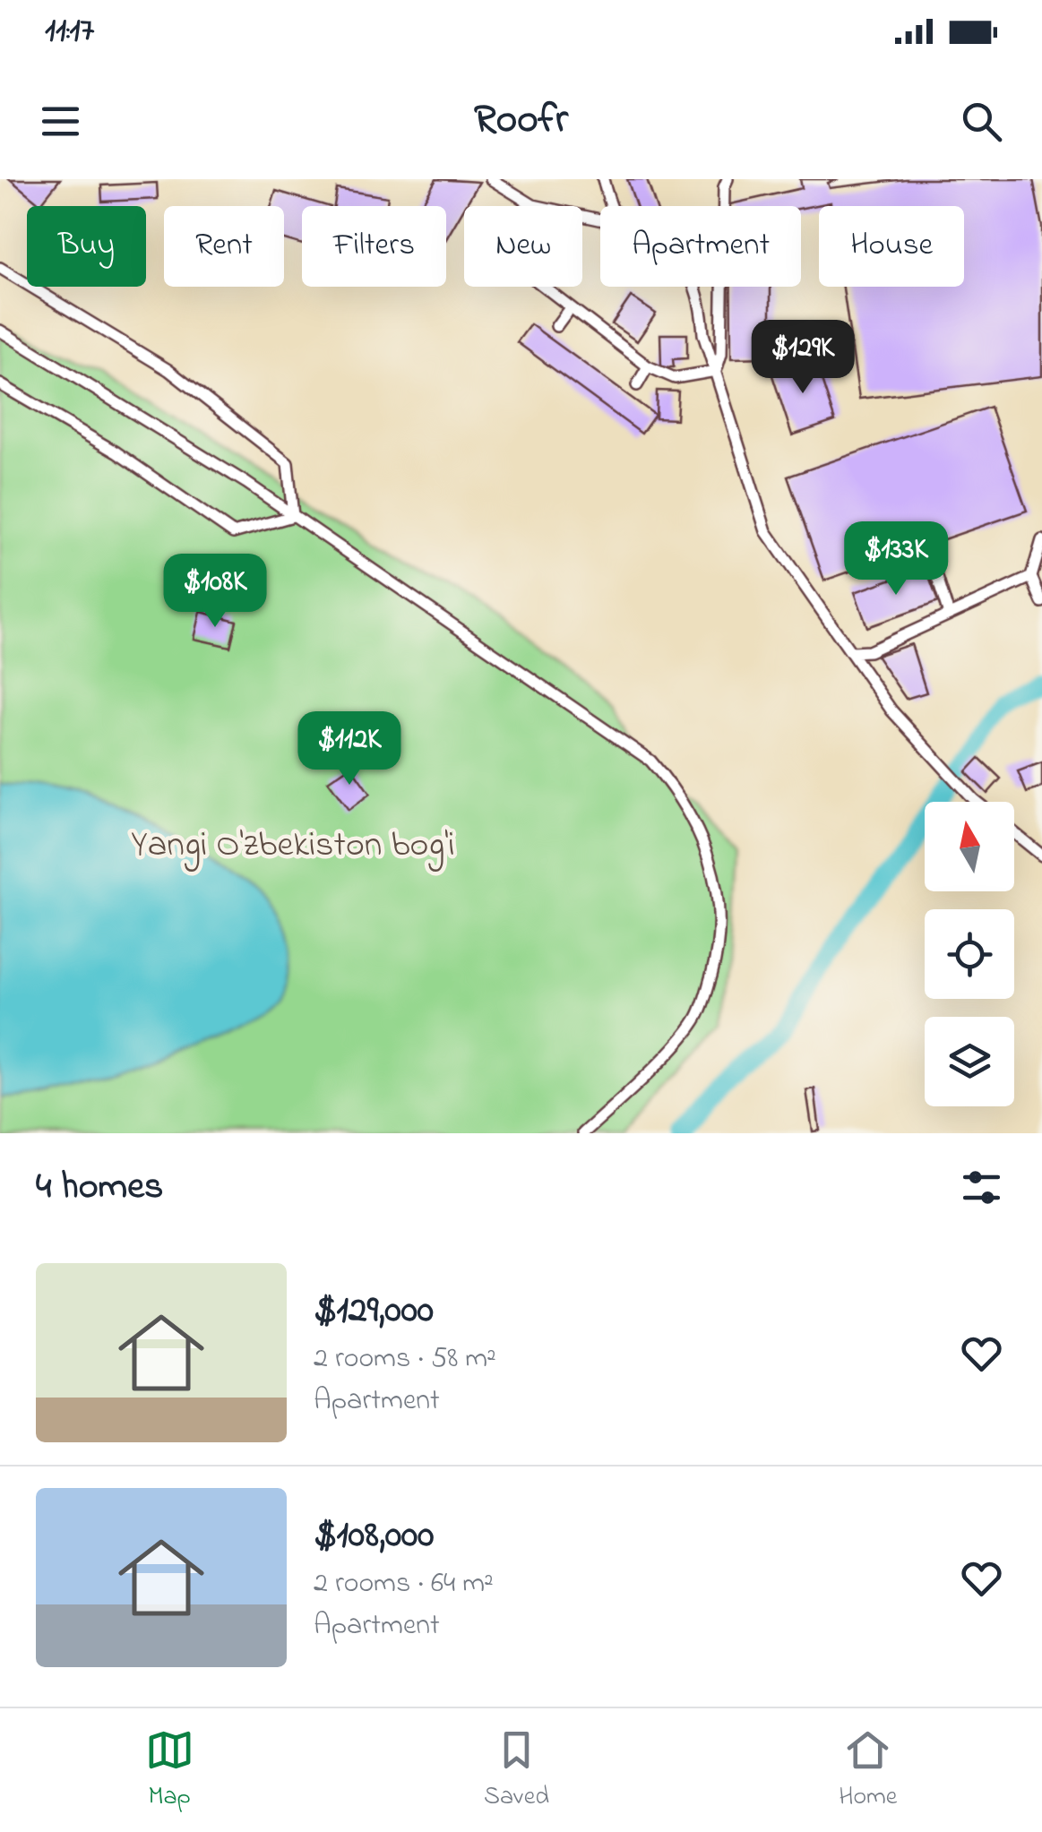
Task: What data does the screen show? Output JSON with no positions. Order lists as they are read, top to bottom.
{
  "parks": ["Yangi O'zbekiston bog'i"],
  "north": "top",
  "page": {
    "status": "11:17",
    "header": "Roofr",
    "chip": [
      "Buy",
      "Rent",
      "Filters",
      "New",
      "Apartment",
      "House"
    ],
    "price": [
      "$129K",
      "$133K",
      "$108K",
      "$112K"
    ],
    "heading": "4 homes",
    "list": [
      {
        "name": "$129,000",
        "note": "2 rooms · 58 m² · Apartment"
      },
      {
        "name": "$108,000",
        "note": "2 rooms · 64 m² · Apartment"
      }
    ],
    "tabs": ["Map", "Saved", "Home"]
  }
}
